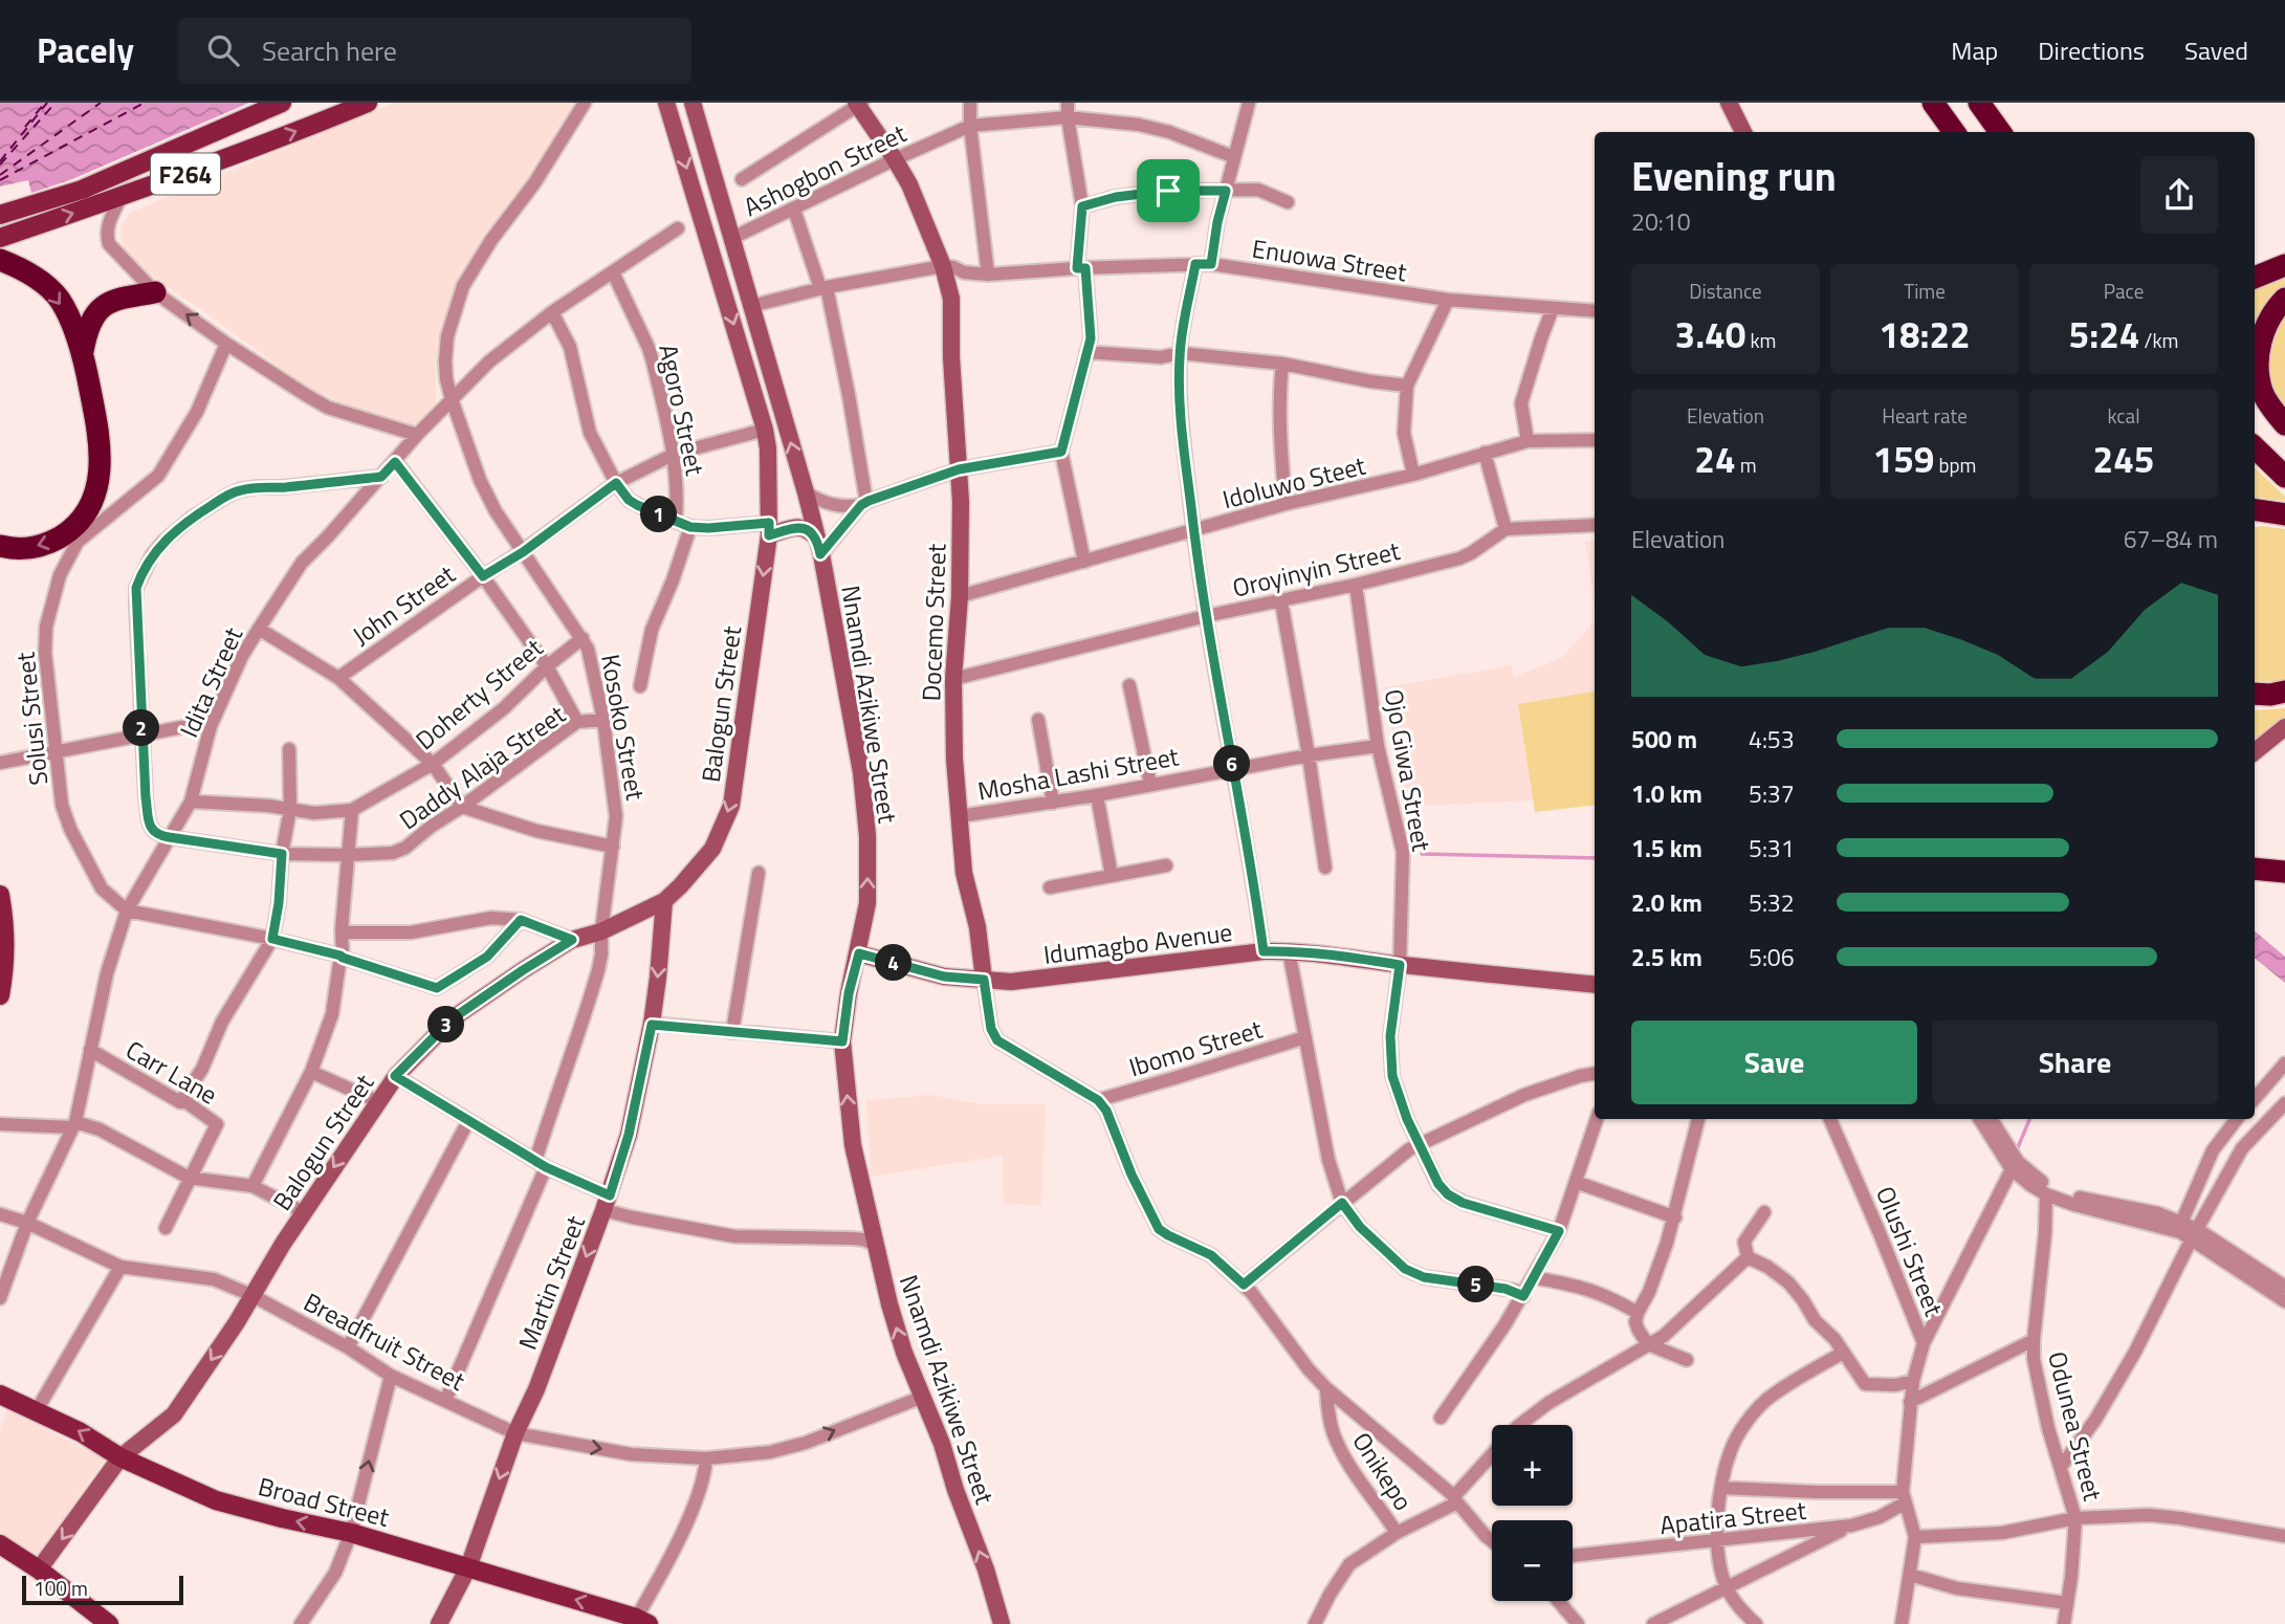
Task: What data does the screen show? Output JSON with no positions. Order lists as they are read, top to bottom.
{
  "streets": {
    "main road": [
      "F264",
      "Docemo Street",
      "Balogun Street",
      "Nnamdi Azikiwe Street",
      "Idumagbo Avenue",
      "Martin Street",
      "Broad Street"
    ],
    "street": [
      "Ashogbon Street",
      "Enuowa Street",
      "Agoro Street",
      "Idoluwo Steet",
      "Oroyinyin Street",
      "John Street",
      "Idita Street",
      "Doherty Street",
      "Solusi Street",
      "Kosoko Street",
      "Daddy Alaja Street",
      "Ojo Giwa Street",
      "Mosha Lashi Street",
      "Ibomo Street",
      "Carr Lane",
      "Olushi Street",
      "Breadfruit Street",
      "Odunea Street",
      "Onikepo",
      "Apatira Street"
    ]
  },
  "crossings": [
    ["Ashogbon Street", "Docemo Street"],
    ["Ashogbon Street", "Nnamdi Azikiwe Street"],
    ["Enuowa Street", "Docemo Street"],
    ["Enuowa Street", "Nnamdi Azikiwe Street"],
    ["Agoro Street", "John Street"],
    ["Agoro Street", "Idita Street"],
    ["Idoluwo Steet", "Docemo Street"],
    ["Oroyinyin Street", "Docemo Street"],
    ["Oroyinyin Street", "Ojo Giwa Street"],
    ["John Street", "Balogun Street"],
    ["John Street", "Kosoko Street"],
    ["Docemo Street", "Mosha Lashi Street"],
    ["Docemo Street", "Idumagbo Avenue"],
    ["Idita Street", "Doherty Street"],
    ["Idita Street", "Solusi Street"],
    ["Idita Street", "Kosoko Street"],
    ["Idita Street", "Daddy Alaja Street"],
    ["Idita Street", "Carr Lane"],
    ["Idita Street", "Breadfruit Street"],
    ["Doherty Street", "Kosoko Street"],
    ["Balogun Street", "Kosoko Street"],
    ["Balogun Street", "Martin Street"],
    ["Balogun Street", "Breadfruit Street"],
    ["Balogun Street", "Broad Street"],
    ["Nnamdi Azikiwe Street", "Idumagbo Avenue"],
    ["Nnamdi Azikiwe Street", "Breadfruit Street"],
    ["Kosoko Street", "Daddy Alaja Street"],
    ["Kosoko Street", "Breadfruit Street"],
    ["Ojo Giwa Street", "Mosha Lashi Street"],
    ["Ojo Giwa Street", "Idumagbo Avenue"],
    ["Olushi Street", "Apatira Street"],
    ["Martin Street", "Breadfruit Street"],
    ["Martin Street", "Broad Street"]
  ],
  "one_way": [
    "Balogun Street",
    "Nnamdi Azikiwe Street",
    "Martin Street",
    "Breadfruit Street",
    "Broad Street"
  ],
  "scale_bar": "100 m",
  "page": {
    "header": "Pacely",
    "search": "Search here",
    "nav": ["Map", "Directions", "Saved"],
    "heading": ["Evening run", "20:10"],
    "stats": [
      ["Distance", "3.40 km"],
      ["Time", "18:22"],
      ["Pace", "5:24 /km"],
      ["Elevation", "24 m"],
      ["Heart rate", "159 bpm"],
      ["kcal", "245"]
    ],
    "pins": [
      "1",
      "2",
      "6",
      "4",
      "3",
      "5"
    ],
    "chart": ["Elevation", "67–84 m"],
    "list": [
      {
        "name": "500 m",
        "note": "4:53"
      },
      {
        "name": "1.0 km",
        "note": "5:37"
      },
      {
        "name": "1.5 km",
        "note": "5:31"
      },
      {
        "name": "2.0 km",
        "note": "5:32"
      },
      {
        "name": "2.5 km",
        "note": "5:06"
      }
    ],
    "buttons": ["Save", "Share"],
    "map_buttons": ["+", "−"],
    "scale": "100 m"
  }
}
